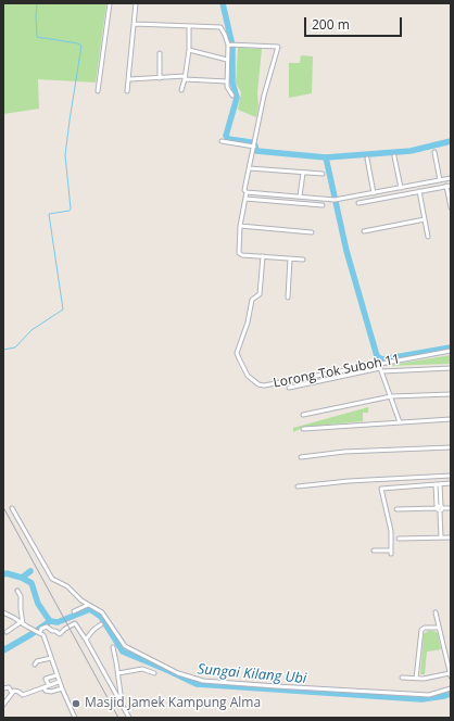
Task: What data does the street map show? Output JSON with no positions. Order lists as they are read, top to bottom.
{
  "streets": {
    "street": ["Lorong Tok Suboh 11"]
  },
  "water": ["Sungai Kilang Ubi"],
  "places": ["Masjid Jamek Kampung Alma"],
  "scale_bar": "200 m"
}
